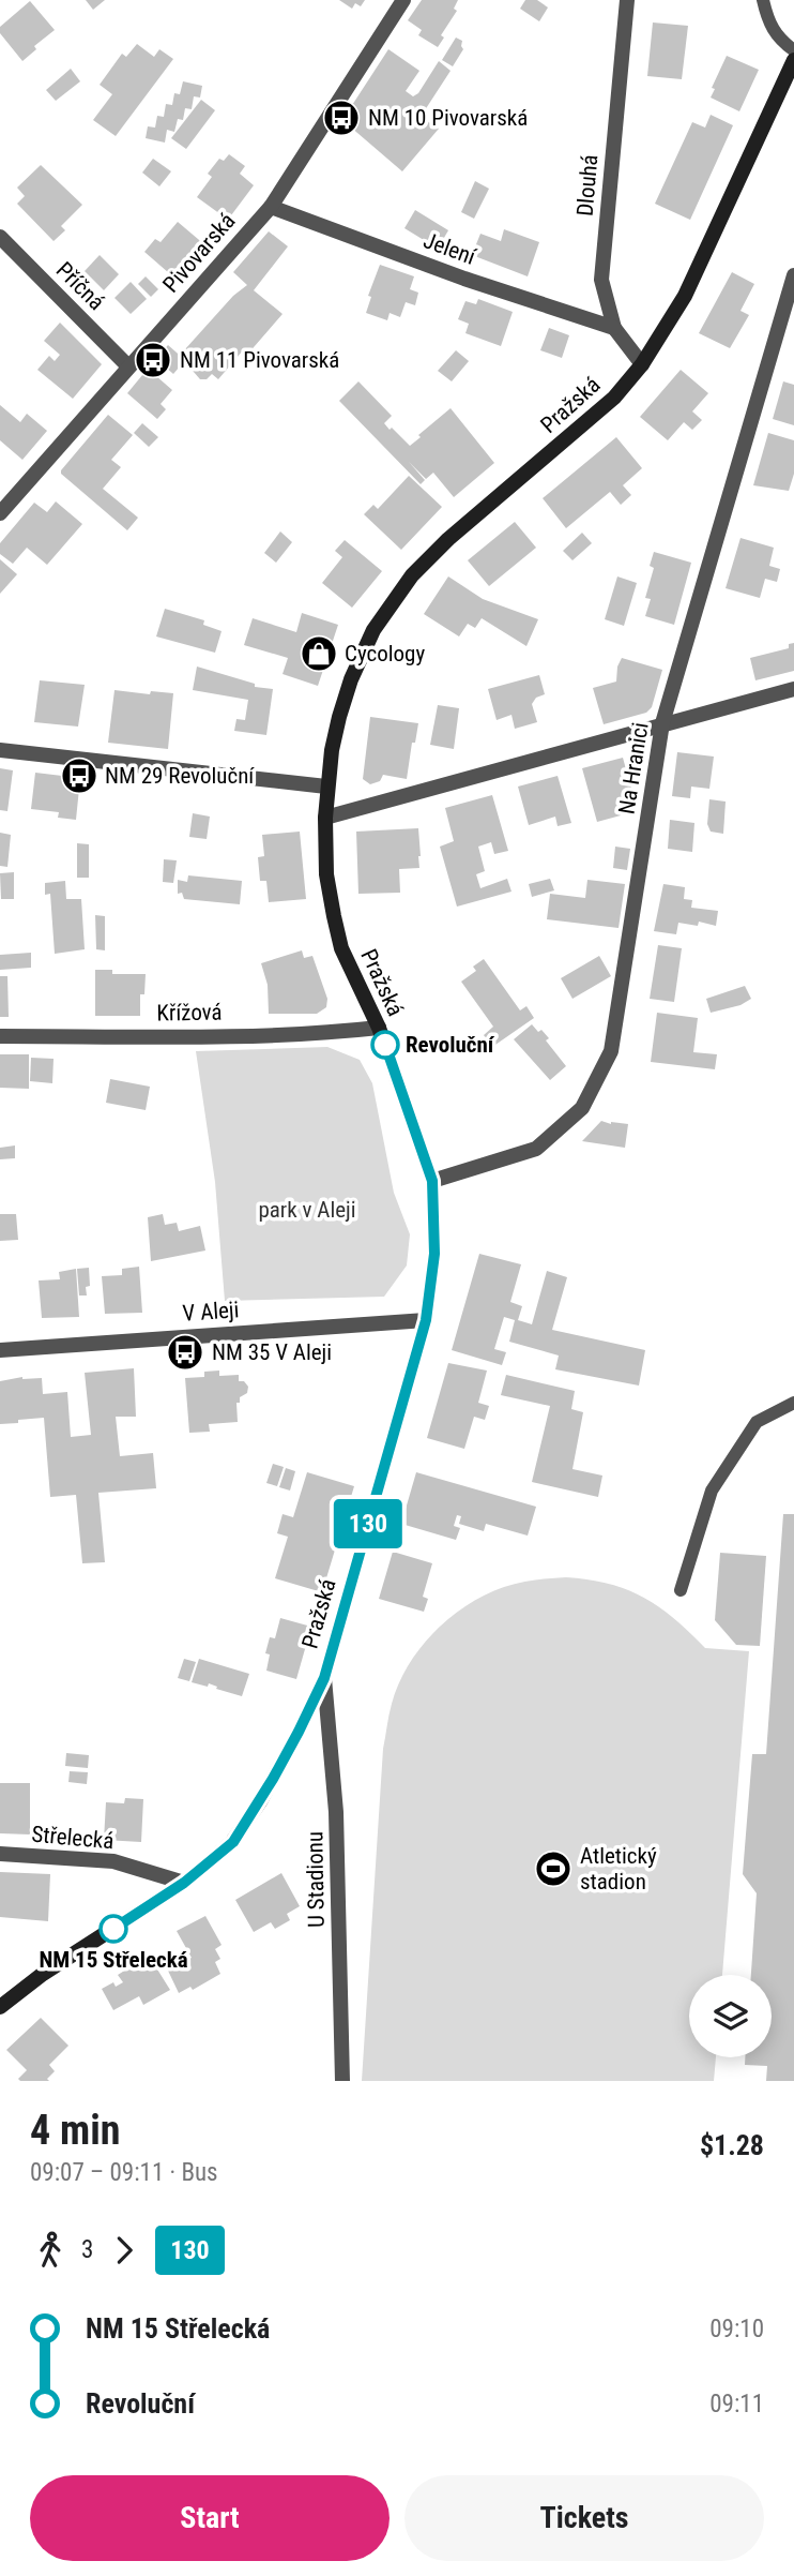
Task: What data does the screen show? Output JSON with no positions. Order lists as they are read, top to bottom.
{
  "streets": {
    "main road": ["Pražská"],
    "street": [
      "Dlouhá",
      "Jelení",
      "Pivovarská",
      "Příčná",
      "Na Hranici",
      "Křížová",
      "V Aleji",
      "Střelecká",
      "U Stadionu"
    ]
  },
  "crossings": [
    ["Dlouhá", "Jelení"],
    ["Dlouhá", "Pražská"],
    ["Jelení", "Pivovarská"],
    ["Pivovarská", "Příčná"],
    ["Pražská", "Na Hranici"],
    ["Pražská", "Křížová"],
    ["Pražská", "V Aleji"],
    ["Pražská", "Střelecká"],
    ["Pražská", "U Stadionu"]
  ],
  "parks": ["park v Aleji"],
  "places": {
    "bus stop": [
      "NM 10 Pivovarská",
      "NM 11 Pivovarská",
      "NM 29 Revoluční",
      "NM 35 V Aleji"
    ],
    "shop": ["Cycology"],
    "other": ["Revoluční", "NM 15 Střelecká"],
    "sports": ["Atletický stadion"]
  },
  "lines": ["bus line 130"],
  "page": {
    "on_map": "130",
    "heading": ["4 min", "09:07 – 09:11 · Bus", "$1.28"],
    "legs": ["3", "130"],
    "list": [
      {
        "name": "NM 15 Střelecká",
        "value": "09:10"
      },
      {
        "name": "Revoluční",
        "value": "09:11"
      }
    ],
    "buttons": ["Start", "Tickets"]
  }
}
